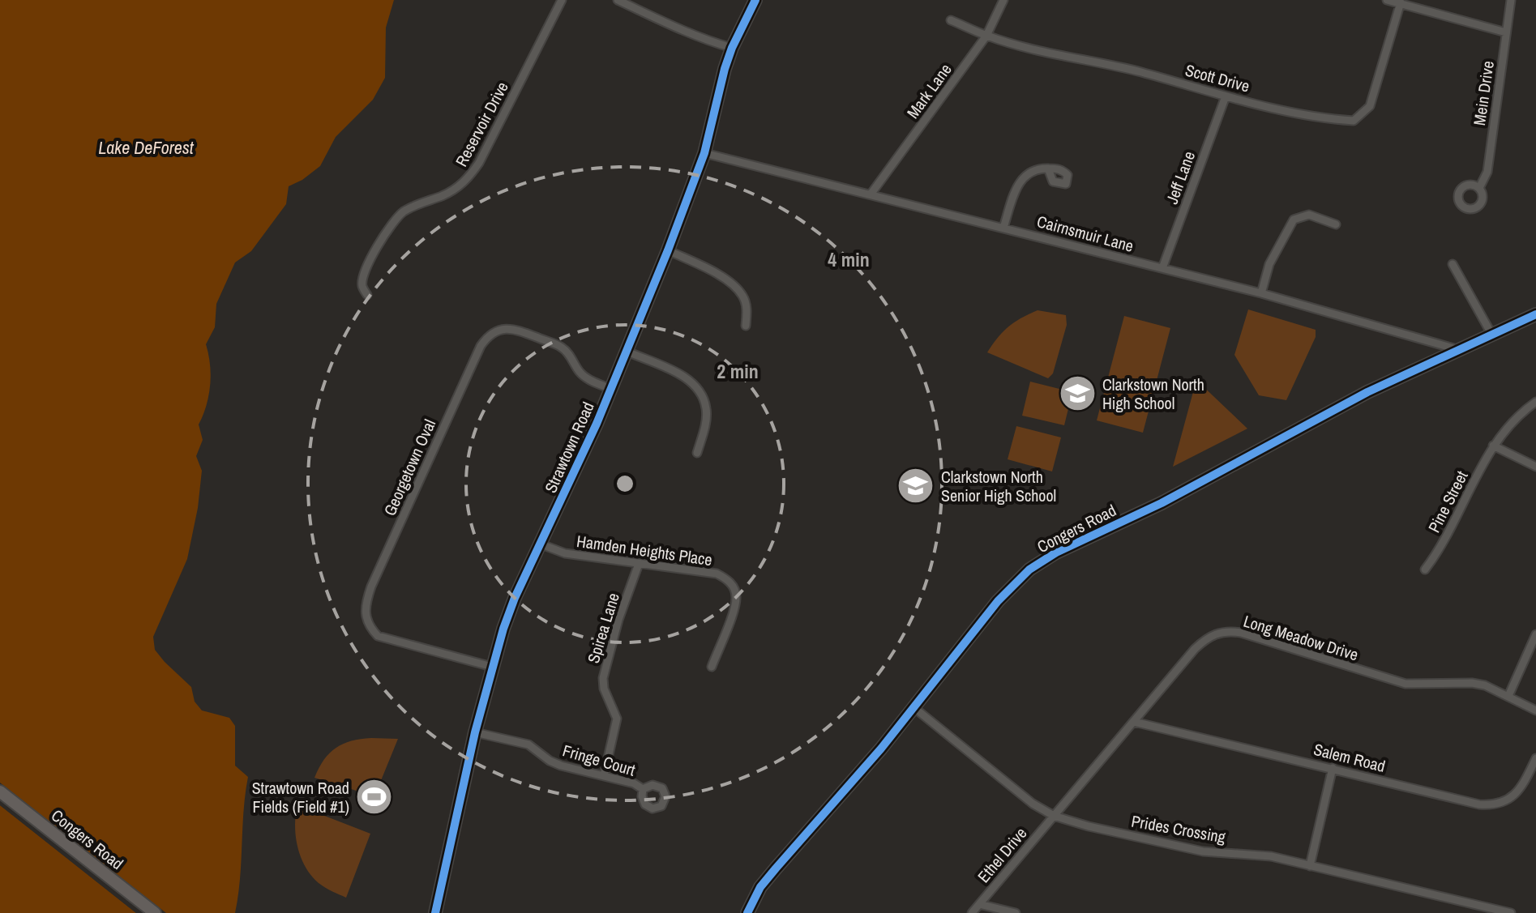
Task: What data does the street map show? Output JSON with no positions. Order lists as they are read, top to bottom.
{
  "streets": {
    "street": [
      "Scott Drive",
      "Mark Lane",
      "Mein Drive",
      "Reservoir Drive",
      "Jeff Lane",
      "Cairnsmuir Lane",
      "Strawtown Road",
      "Georgetown Oval",
      "Pine Street",
      "Congers Road",
      "Hamden Heights Place",
      "Spirea Lane",
      "Long Meadow Drive",
      "Salem Road",
      "Fringe Court",
      "Prides Crossing",
      "Ethel Drive"
    ]
  },
  "crossings": [
    ["Scott Drive", "Mark Lane"],
    ["Scott Drive", "Jeff Lane"],
    ["Mark Lane", "Cairnsmuir Lane"],
    ["Jeff Lane", "Cairnsmuir Lane"],
    ["Cairnsmuir Lane", "Strawtown Road"],
    ["Cairnsmuir Lane", "Congers Road"],
    ["Strawtown Road", "Georgetown Oval"],
    ["Strawtown Road", "Hamden Heights Place"],
    ["Strawtown Road", "Fringe Court"],
    ["Congers Road", "Prides Crossing"],
    ["Hamden Heights Place", "Spirea Lane"],
    ["Spirea Lane", "Fringe Court"],
    ["Long Meadow Drive", "Salem Road"],
    ["Long Meadow Drive", "Prides Crossing"],
    ["Long Meadow Drive", "Ethel Drive"],
    ["Prides Crossing", "Ethel Drive"]
  ],
  "water": ["Lake DeForest"],
  "places": {
    "school or university": ["Clarkstown North High School", "Clarkstown North Senior High School"],
    "sports": ["Strawtown Road Fields (Field #1)"]
  },
  "rings": ["4 min", "2 min"]
}
